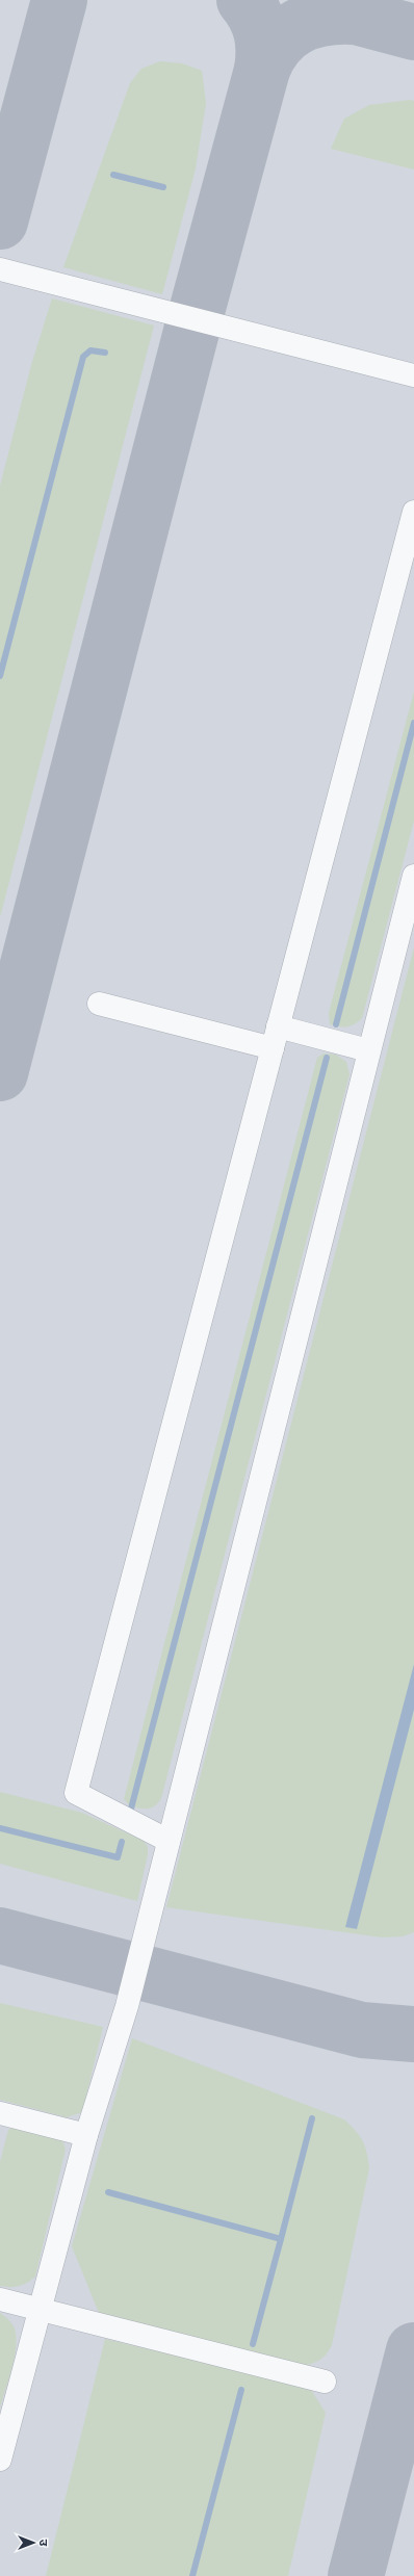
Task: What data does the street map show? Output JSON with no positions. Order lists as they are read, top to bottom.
{
  "north": "right"
}
